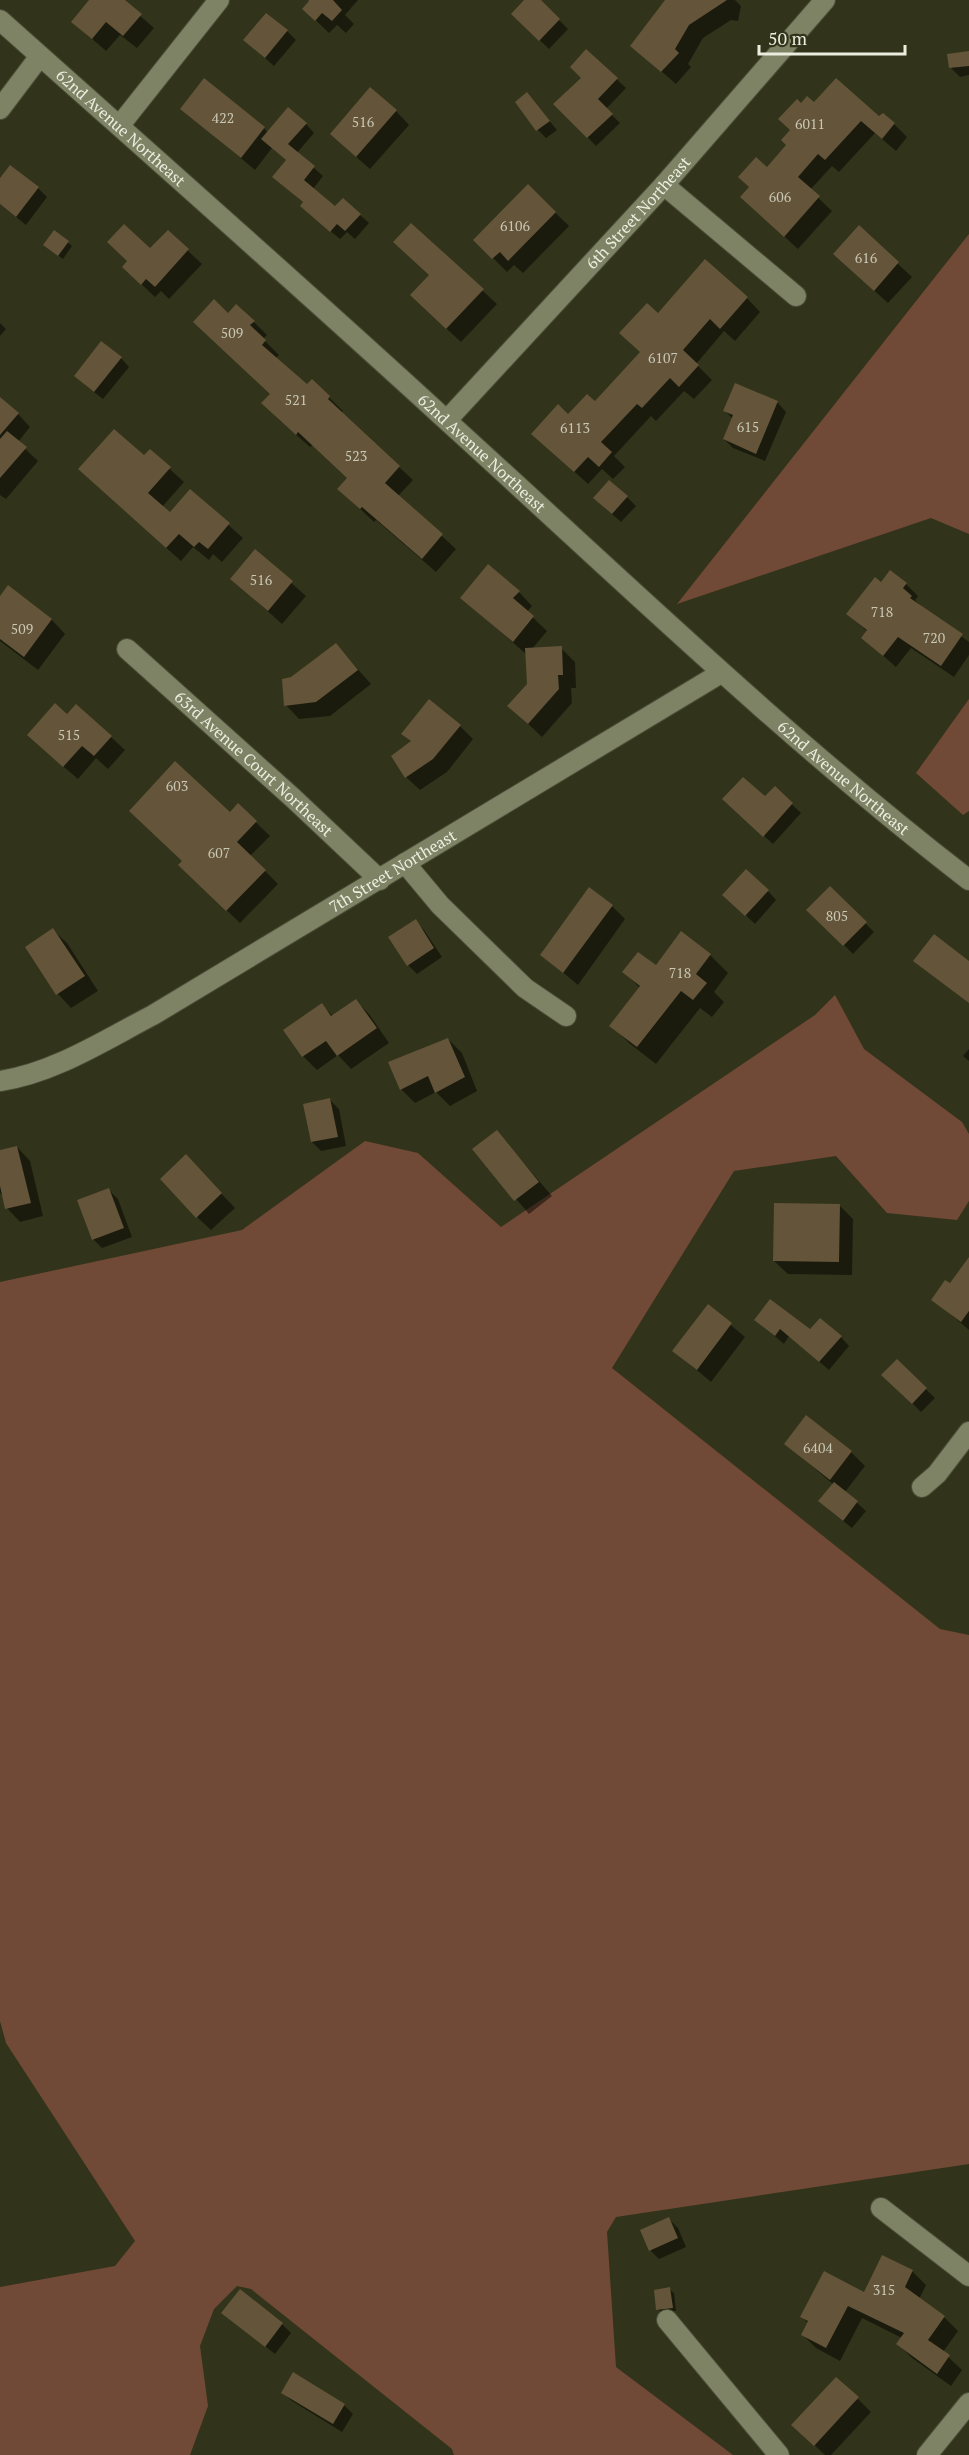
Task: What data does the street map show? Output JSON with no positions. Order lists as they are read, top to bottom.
{
  "streets": {
    "street": [
      "62nd Avenue Northeast",
      "6th Street Northeast",
      "63rd Avenue Court Northeast",
      "7th Street Northeast"
    ]
  },
  "crossings": [
    ["62nd Avenue Northeast", "6th Street Northeast"],
    ["62nd Avenue Northeast", "7th Street Northeast"],
    ["63rd Avenue Court Northeast", "7th Street Northeast"]
  ],
  "house_numbers": [
    "422",
    "516",
    "6011",
    "606",
    "6106",
    "616",
    "509",
    "6107",
    "521",
    "615",
    "6113",
    "523",
    "516",
    "718",
    "509",
    "720",
    "515",
    "603",
    "607",
    "805",
    "718",
    "6404",
    "315"
  ],
  "scale_bar": "50 m"
}
